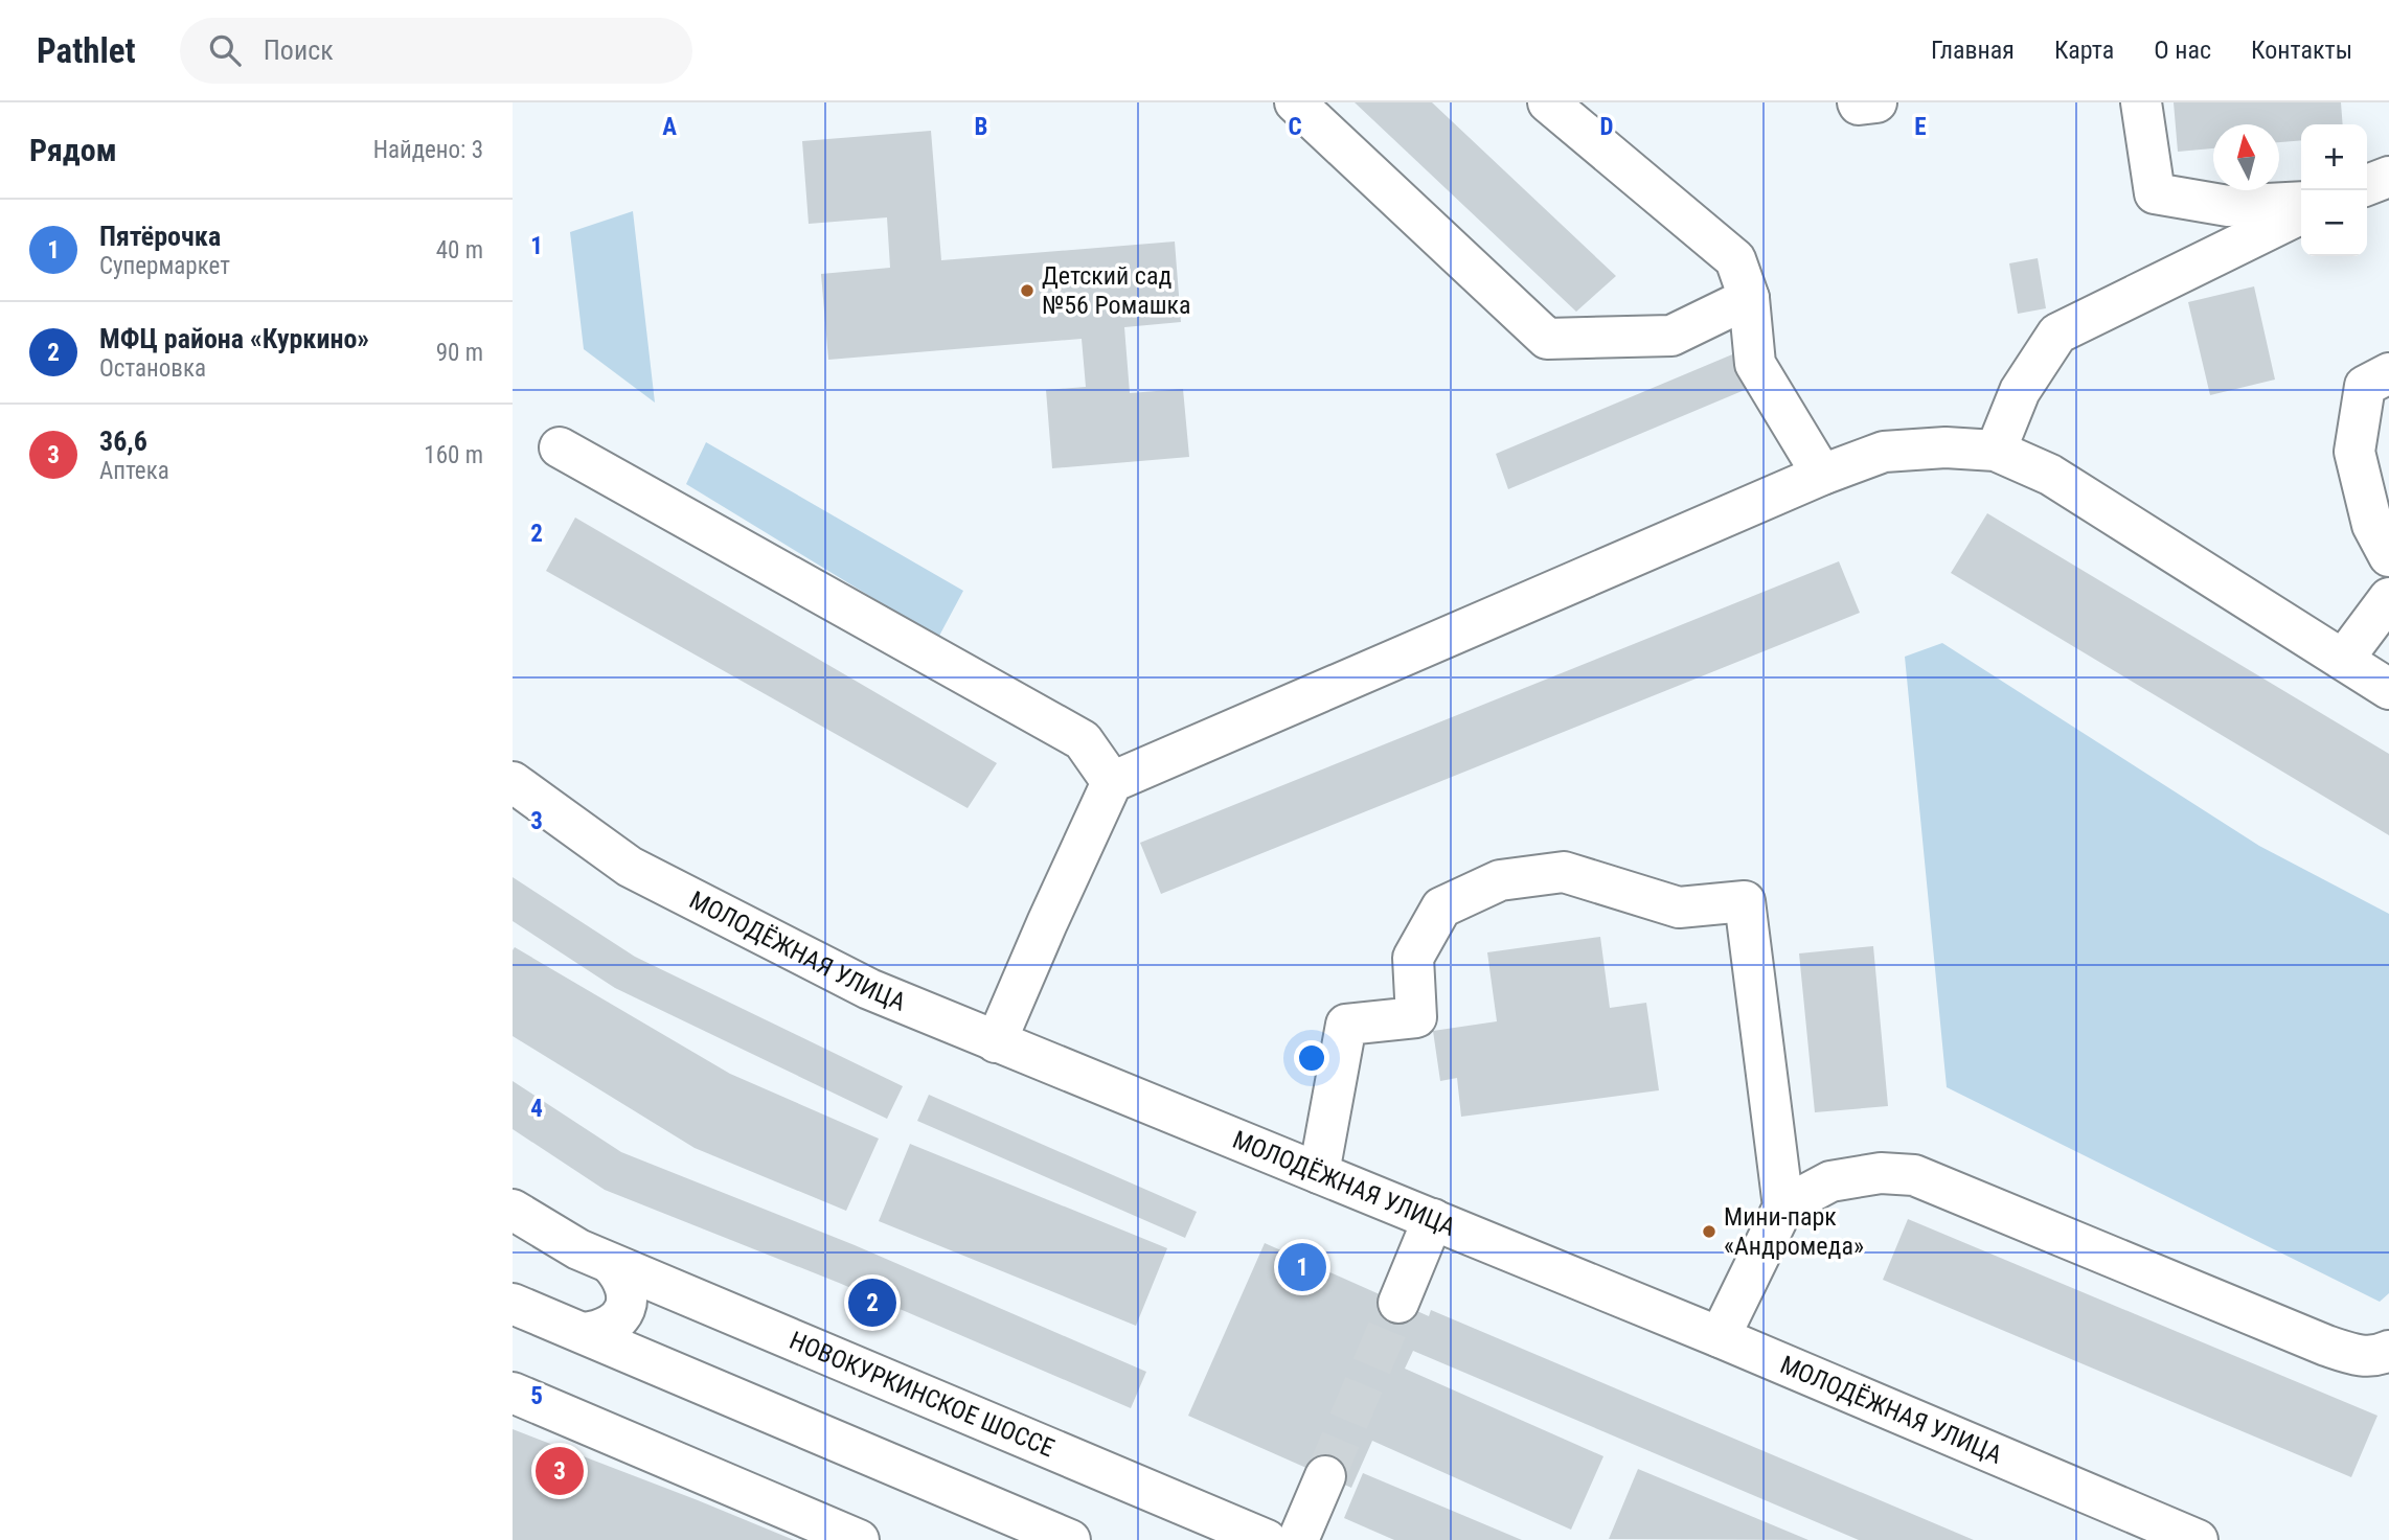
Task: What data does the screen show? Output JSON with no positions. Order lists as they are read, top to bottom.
{
  "streets": {
    "street": ["МОЛОДЁЖНАЯ УЛИЦА", "НОВОКУРКИНСКОЕ ШОССЕ"]
  },
  "places": ["Детский сад №56 Ромашка", "Мини-парк «Андромеда»"],
  "north": "top",
  "page": {
    "header": "Pathlet",
    "search": "Поиск",
    "nav": [
      "Главная",
      "Карта",
      "О нас",
      "Контакты"
    ],
    "heading": ["Рядом", "Найдено: 3"],
    "map_buttons": ["+", "−"],
    "list": [
      {
        "mark": "1",
        "name": "Пятёрочка",
        "note": "Супермаркет",
        "value": "40 m"
      },
      {
        "mark": "2",
        "name": "МФЦ района «Куркино»",
        "note": "Остановка",
        "value": "90 m"
      },
      {
        "mark": "3",
        "name": "36,6",
        "note": "Аптека",
        "value": "160 m"
      }
    ],
    "pins": ["1", "2", "3"]
  },
  "grid": {
    "columns": [
      "A",
      "B",
      "C",
      "D",
      "E"
    ],
    "rows": [
      "1",
      "2",
      "3",
      "4",
      "5"
    ]
  }
}
